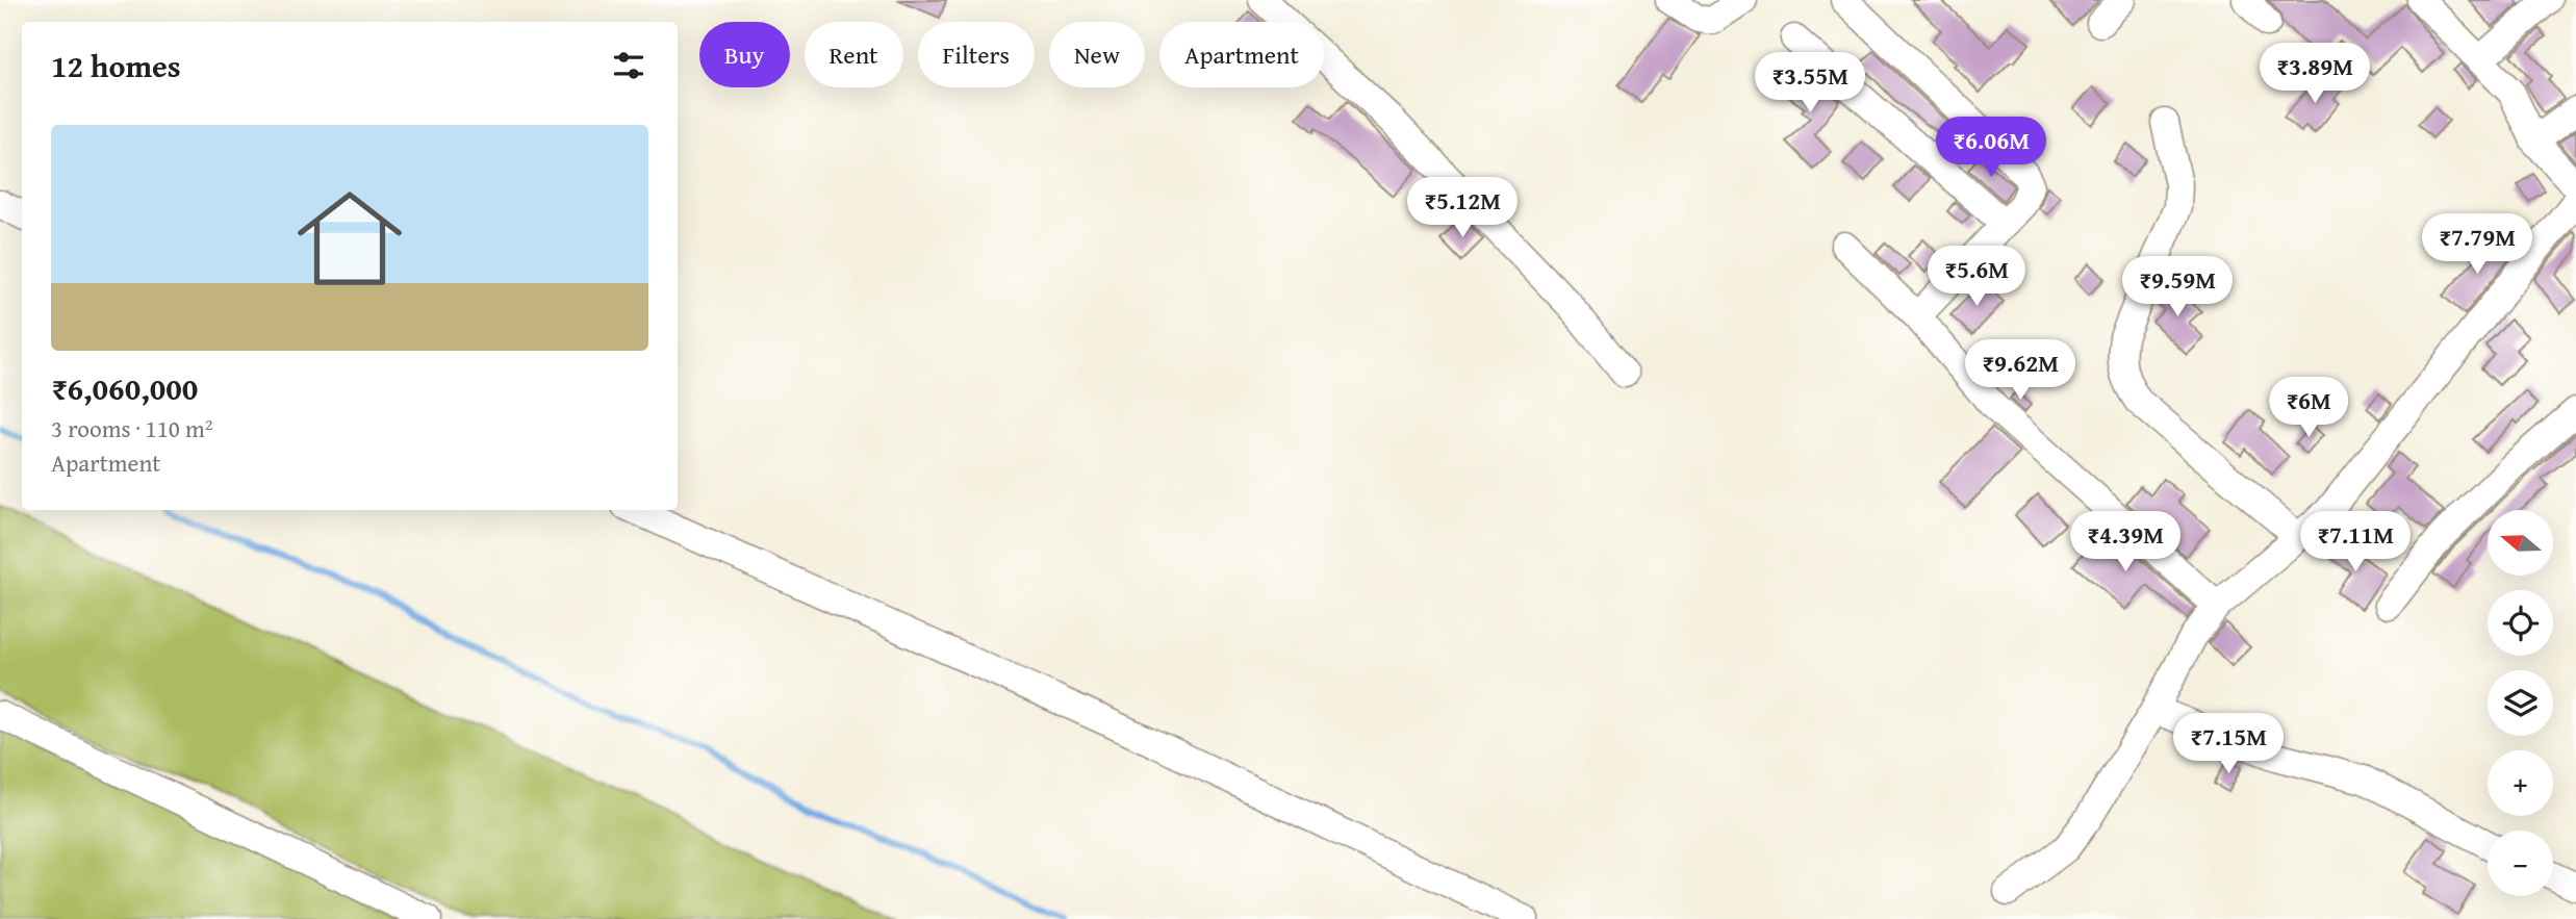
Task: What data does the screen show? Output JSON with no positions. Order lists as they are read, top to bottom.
{
  "north": "left",
  "page": {
    "chip": [
      "Buy",
      "Rent",
      "Filters",
      "New",
      "Apartment"
    ],
    "heading": "12 homes",
    "price": [
      "₹3.89M",
      "₹3.55M",
      "₹6.06M",
      "₹5.12M",
      "₹7.79M",
      "₹5.6M",
      "₹9.59M",
      "₹9.62M",
      "₹6M",
      "₹4.39M",
      "₹7.11M",
      "₹7.15M"
    ],
    "list": [
      {
        "name": "₹6,060,000",
        "note": "3 rooms · 110 m² · Apartment"
      }
    ],
    "map_buttons": ["+", "−"]
  }
}
